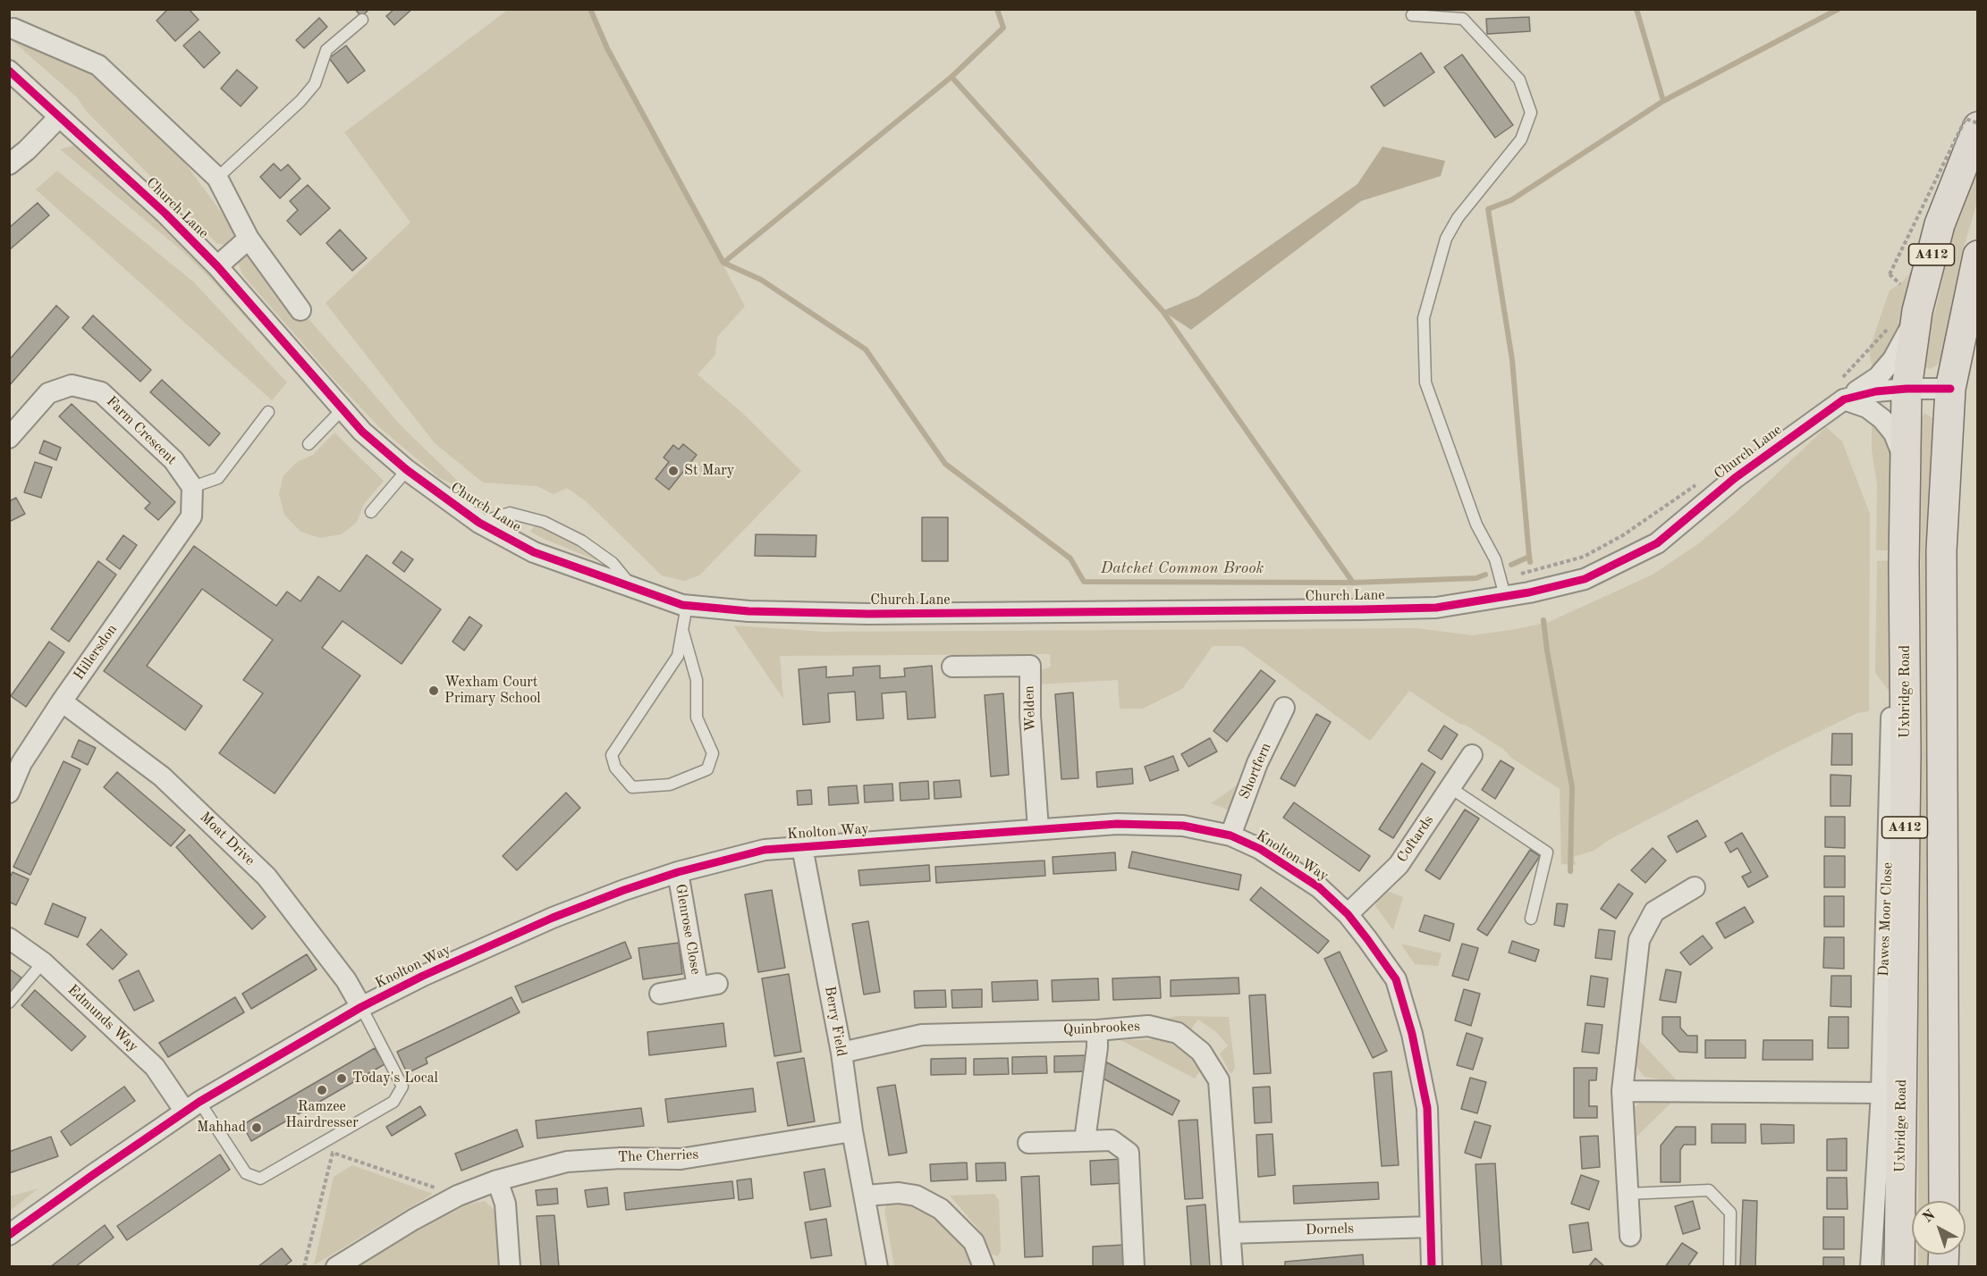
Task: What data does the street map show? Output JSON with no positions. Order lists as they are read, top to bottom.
{
  "streets": {
    "main road": ["A412", "Uxbridge Road"],
    "street": [
      "Church Lane",
      "Farm Crescent",
      "Hillersdon",
      "Welden",
      "Shortfern",
      "Knolton Way",
      "Moat Drive",
      "Coftards",
      "Dawes Moor Close",
      "Glenrose Close",
      "Edmunds Way",
      "Berry Field",
      "Quinbrookes",
      "The Cherries",
      "Dornels"
    ]
  },
  "crossings": [
    ["Church Lane", "A412"],
    ["Church Lane", "Uxbridge Road"],
    ["Farm Crescent", "Hillersdon"],
    ["Hillersdon", "Moat Drive"],
    ["Welden", "Knolton Way"],
    ["Shortfern", "Knolton Way"],
    ["Knolton Way", "Moat Drive"],
    ["Knolton Way", "Coftards"],
    ["Knolton Way", "Glenrose Close"],
    ["Knolton Way", "Edmunds Way"],
    ["Knolton Way", "Berry Field"],
    ["Knolton Way", "Dornels"],
    ["Berry Field", "Quinbrookes"],
    ["Berry Field", "The Cherries"],
    ["Quinbrookes", "Dornels"]
  ],
  "water": ["Datchet Common Brook"],
  "places": [
    "St Mary",
    "Wexham Court Primary School",
    "Today's Local",
    "Ramzee Hairdresser",
    "Mahhad"
  ],
  "north": "top left"
}
